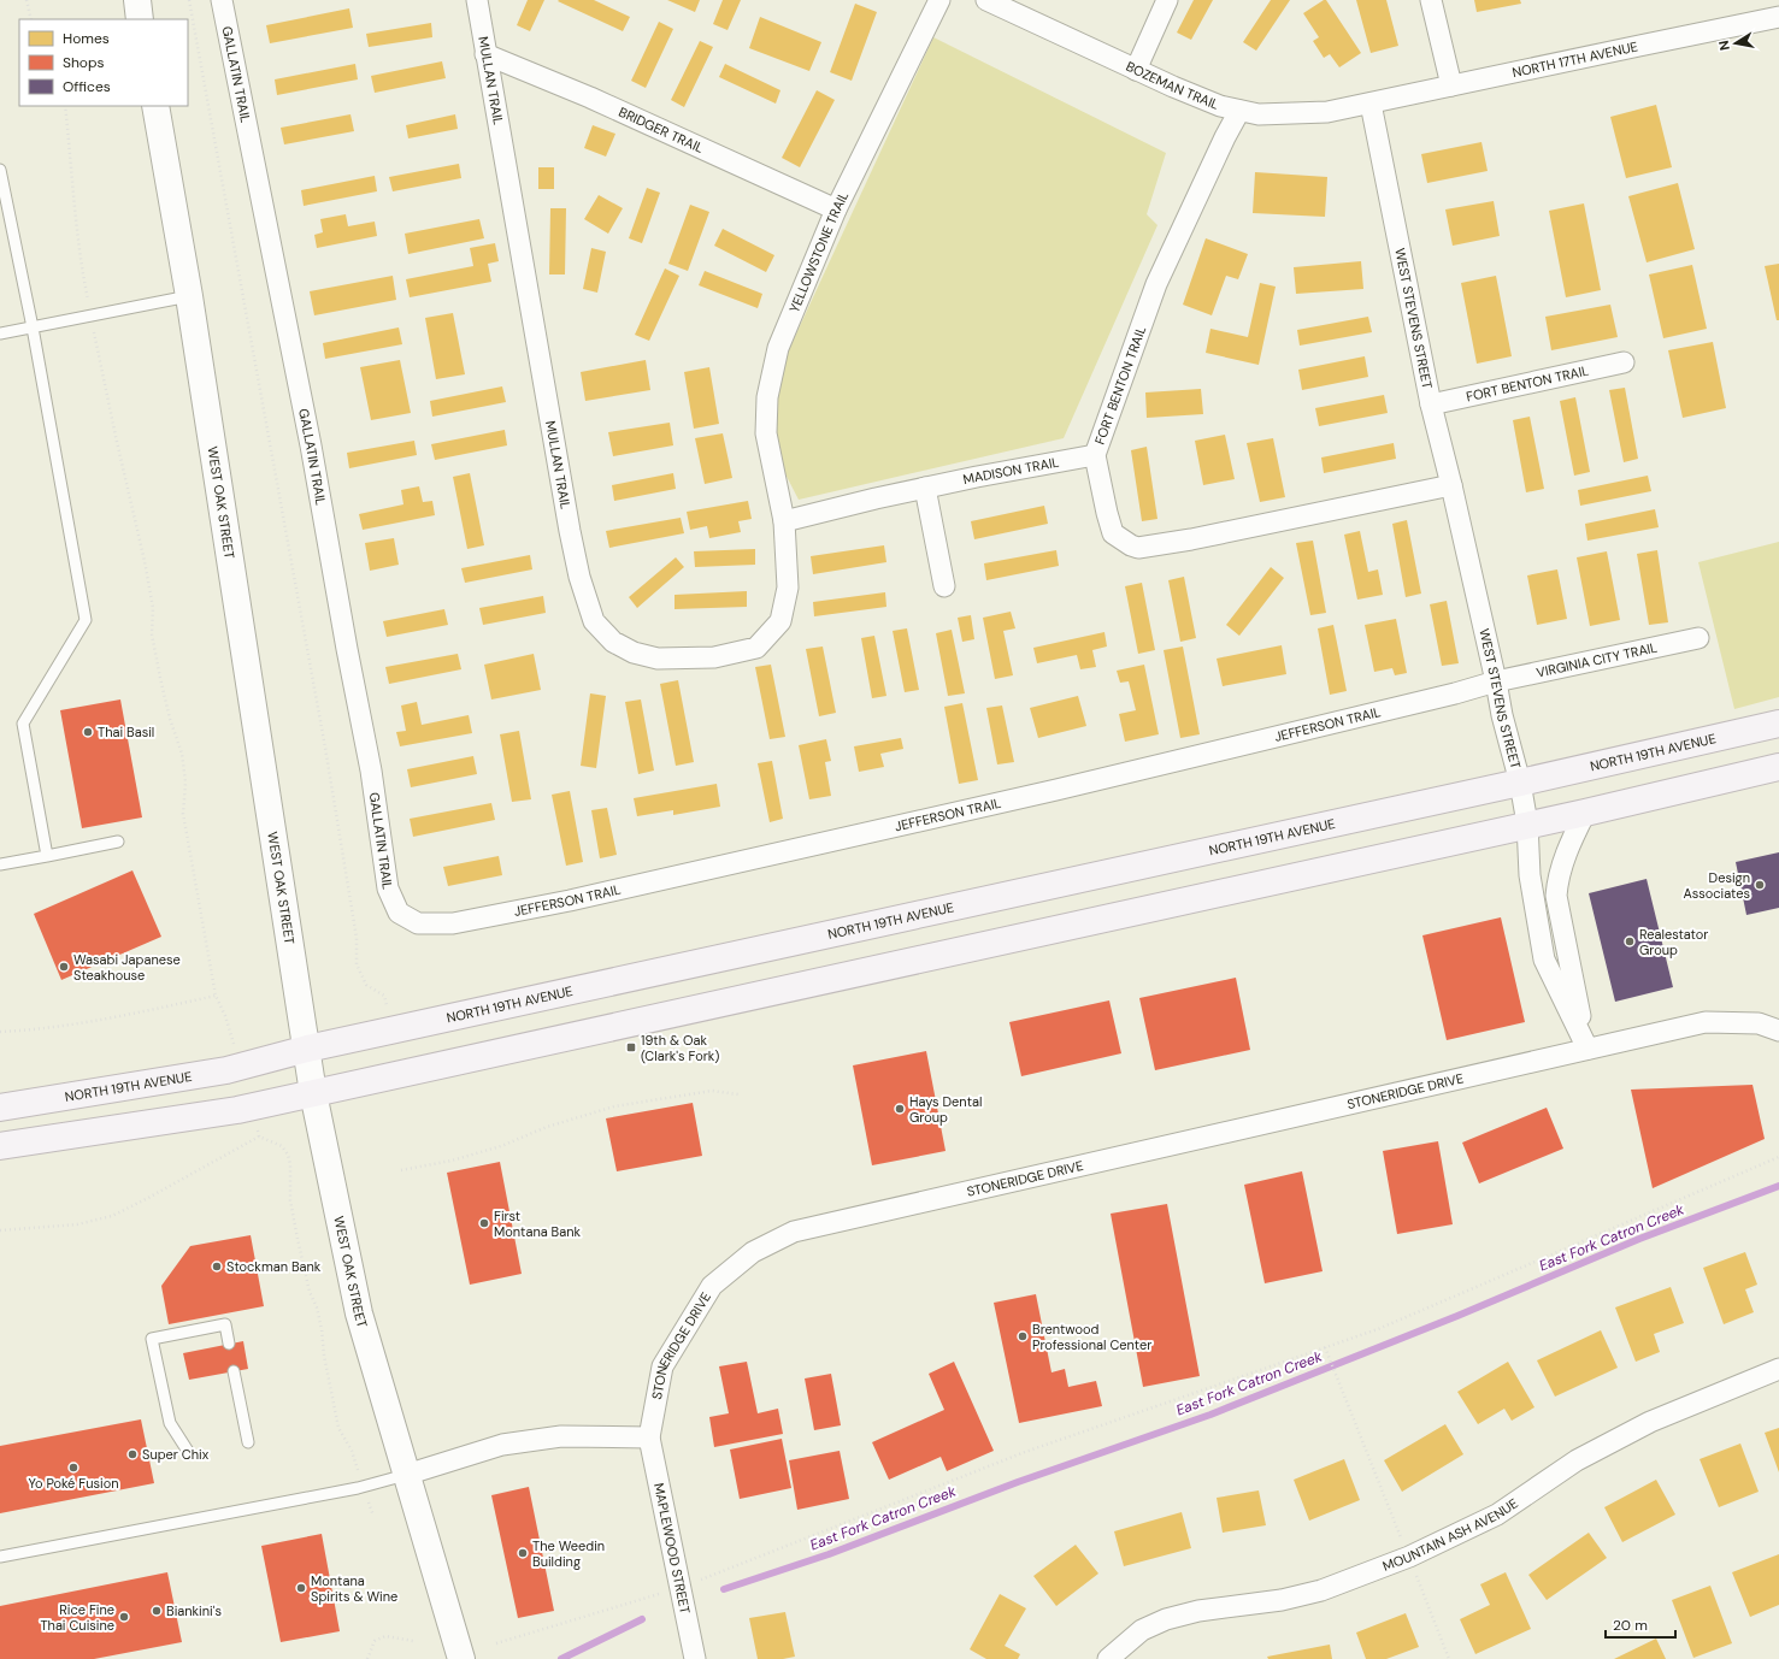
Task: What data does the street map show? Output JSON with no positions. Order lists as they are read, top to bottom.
{
  "streets": {
    "main road": ["WEST OAK STREET", "NORTH 19TH AVENUE"],
    "street": [
      "NORTH 17TH AVENUE",
      "GALLATIN TRAIL",
      "MULLAN TRAIL",
      "BOZEMAN TRAIL",
      "BRIDGER TRAIL",
      "YELLOWSTONE TRAIL",
      "WEST STEVENS STREET",
      "FORT BENTON TRAIL",
      "MADISON TRAIL",
      "VIRGINIA CITY TRAIL",
      "JEFFERSON TRAIL",
      "STONERIDGE DRIVE",
      "MOUNTAIN ASH AVENUE",
      "MAPLEWOOD STREET"
    ]
  },
  "crossings": [
    ["NORTH 17TH AVENUE", "BOZEMAN TRAIL"],
    ["NORTH 17TH AVENUE", "WEST STEVENS STREET"],
    ["GALLATIN TRAIL", "JEFFERSON TRAIL"],
    ["MULLAN TRAIL", "BRIDGER TRAIL"],
    ["MULLAN TRAIL", "YELLOWSTONE TRAIL"],
    ["MULLAN TRAIL", "MADISON TRAIL"],
    ["BOZEMAN TRAIL", "WEST STEVENS STREET"],
    ["BOZEMAN TRAIL", "FORT BENTON TRAIL"],
    ["BRIDGER TRAIL", "YELLOWSTONE TRAIL"],
    ["YELLOWSTONE TRAIL", "MADISON TRAIL"],
    ["WEST STEVENS STREET", "FORT BENTON TRAIL"],
    ["WEST STEVENS STREET", "VIRGINIA CITY TRAIL"],
    ["WEST STEVENS STREET", "JEFFERSON TRAIL"],
    ["WEST STEVENS STREET", "NORTH 19TH AVENUE"],
    ["WEST STEVENS STREET", "STONERIDGE DRIVE"],
    ["FORT BENTON TRAIL", "MADISON TRAIL"],
    ["WEST OAK STREET", "NORTH 19TH AVENUE"],
    ["VIRGINIA CITY TRAIL", "JEFFERSON TRAIL"],
    ["STONERIDGE DRIVE", "MAPLEWOOD STREET"]
  ],
  "water": ["East Fork Catron Creek"],
  "places": {
    "other": [
      "Thai Basil",
      "Design Associates",
      "Realestator Group",
      "Wasabi Japanese Steakhouse",
      "Hays Dental Group",
      "First Montana Bank",
      "Stockman Bank",
      "Brentwood Professional Center",
      "Super Chix",
      "Yo Poké Fusion",
      "The Weedin Building",
      "Montana Spirits & Wine",
      "Biankini's",
      "Rice Fine Thai Cuisine"
    ],
    "transit": ["19th & Oak (Clark's Fork)"]
  },
  "legend": ["Homes", "Shops", "Offices"],
  "scale_bar": "20 m",
  "north": "left"
}
